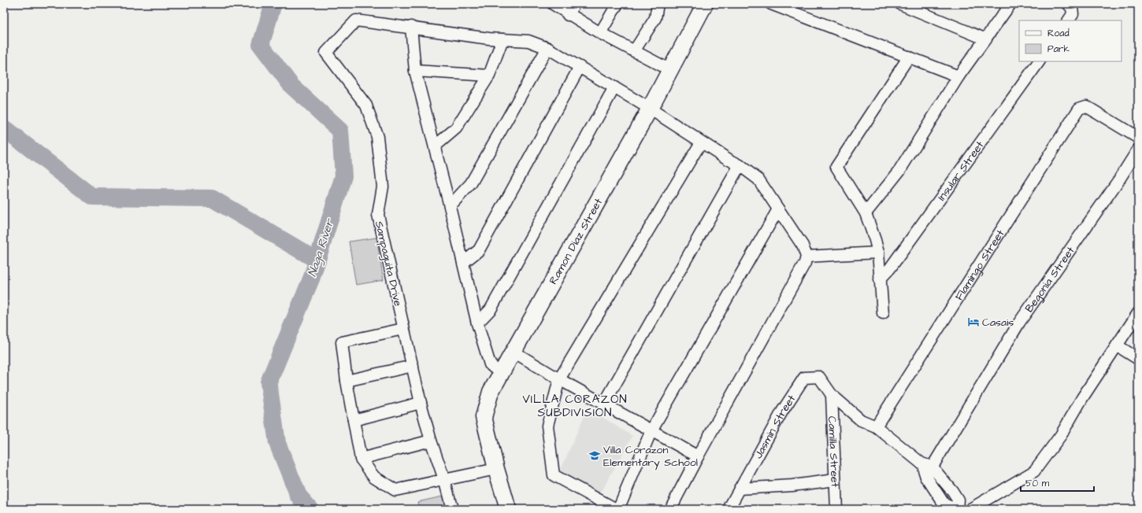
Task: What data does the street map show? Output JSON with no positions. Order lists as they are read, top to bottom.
{
  "streets": {
    "street": [
      "Insular Street",
      "Ramon Diaz Street",
      "Sampaguita Drive",
      "Flamingo Street",
      "Begonia Street",
      "Jasmin Street",
      "Camilla Street"
    ]
  },
  "crossings": [
    ["Jasmin Street", "Camilla Street"]
  ],
  "districts": ["VILLA CORAZON SUBDIVISION"],
  "water": ["Naga River"],
  "places": {
    "hotel": ["Casais"],
    "school or university": ["Villa Corazon Elementary School"]
  },
  "legend": ["Road", "Park"],
  "scale_bar": "50 m"
}
